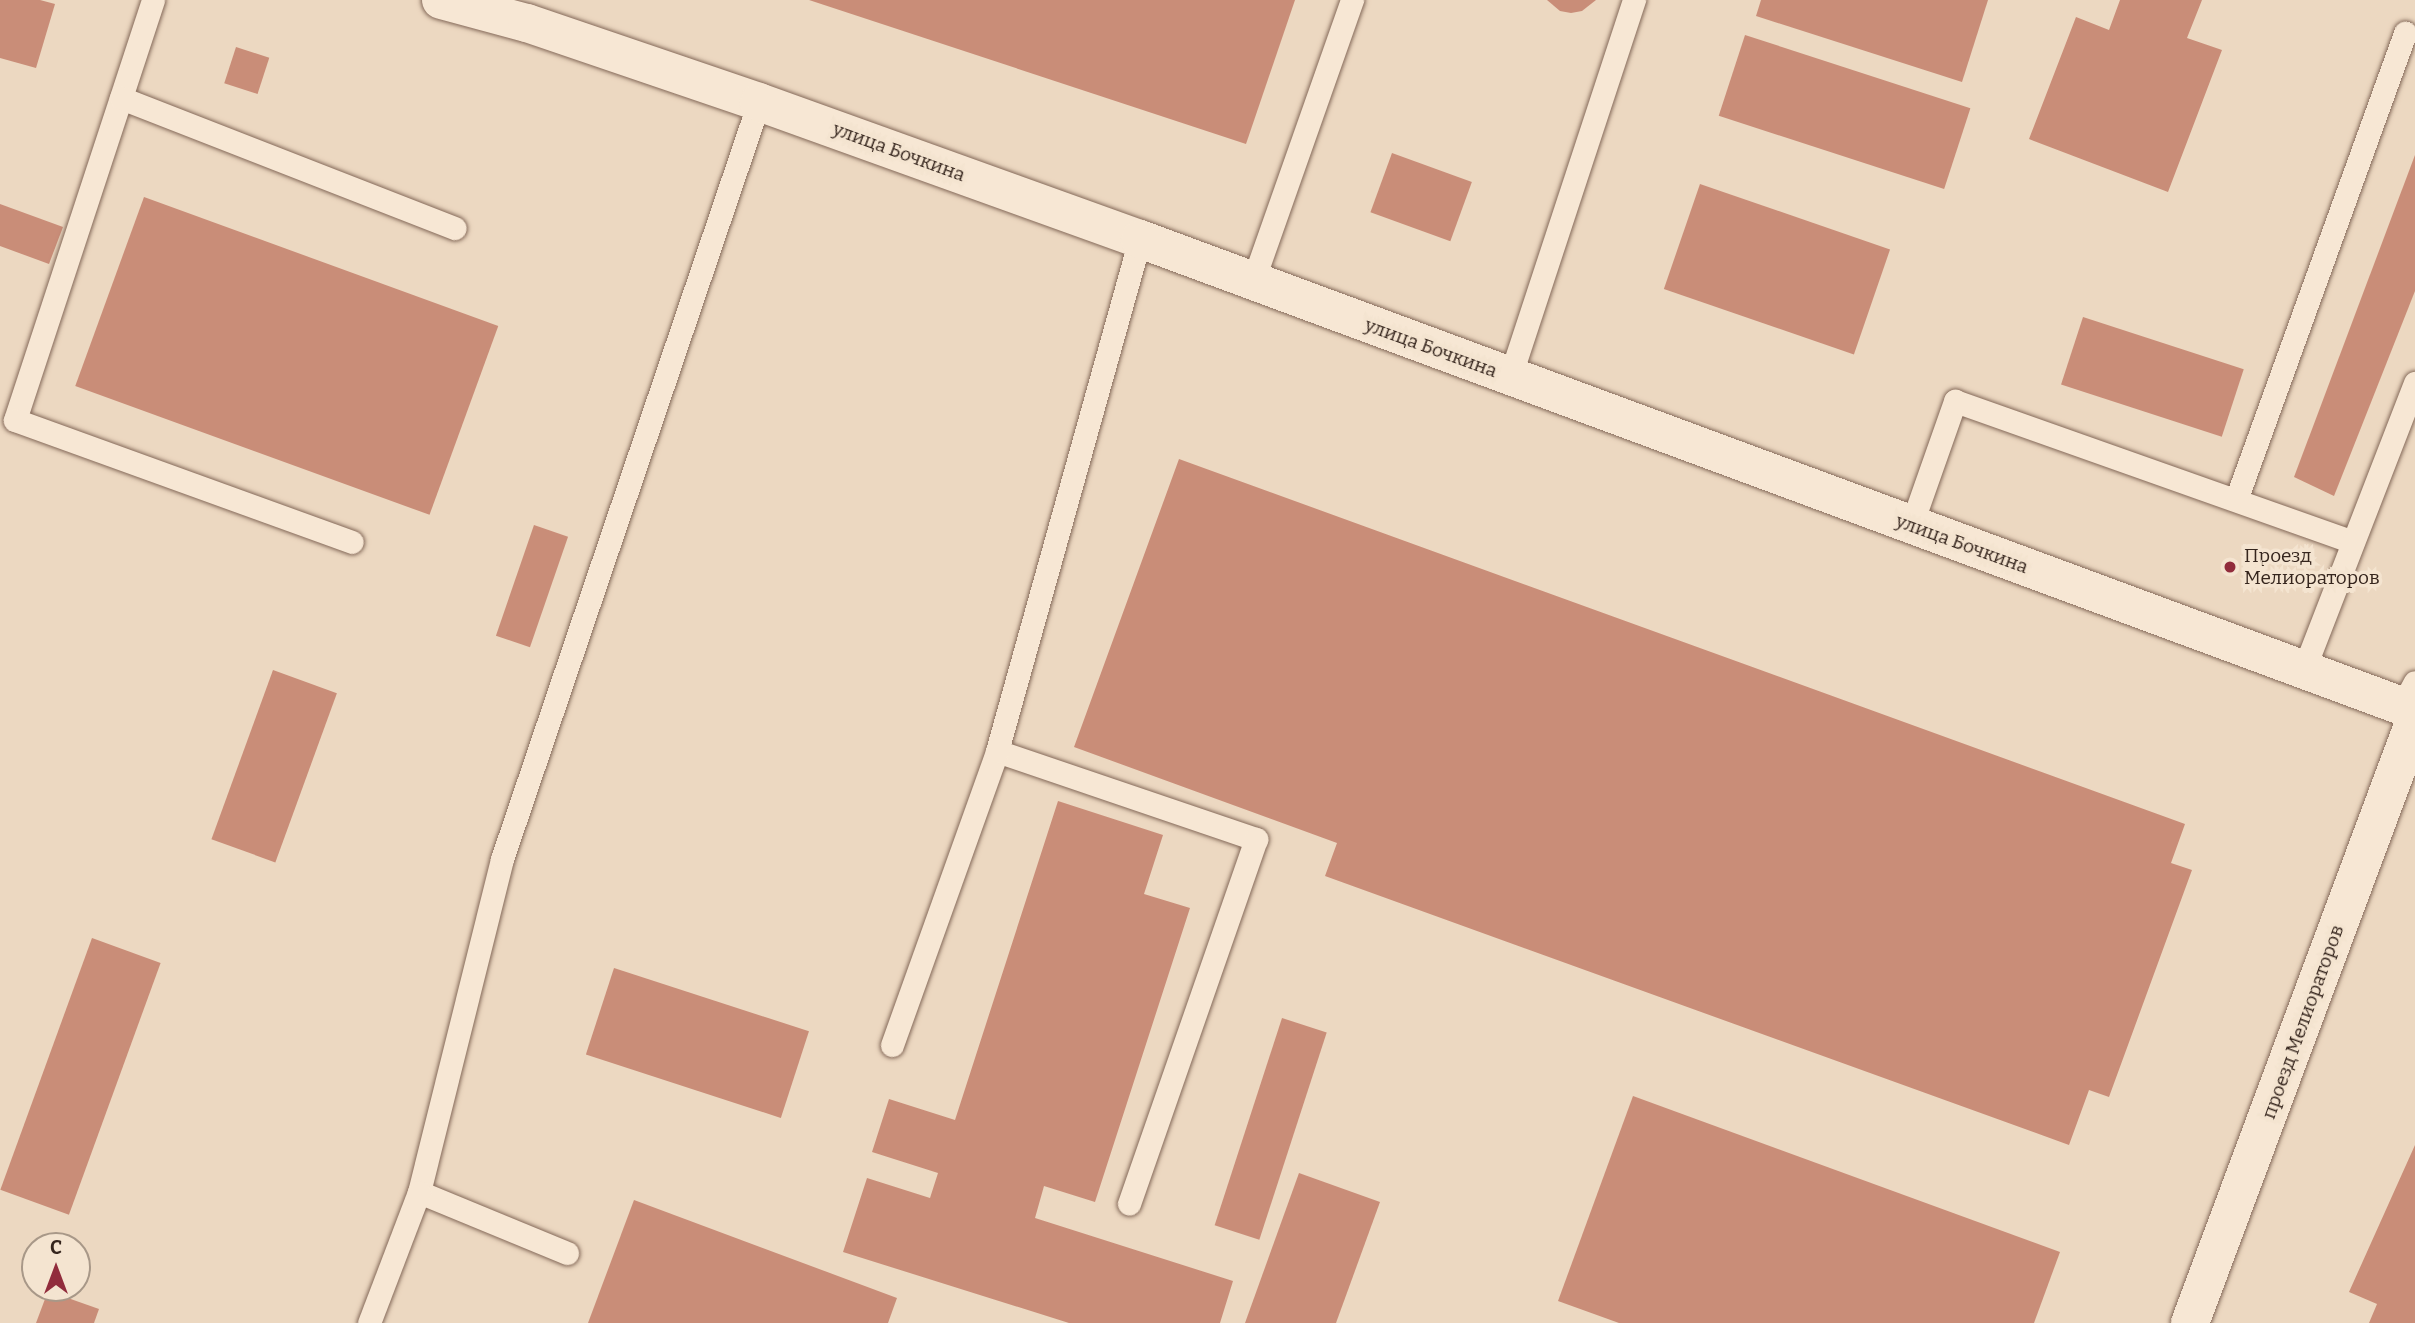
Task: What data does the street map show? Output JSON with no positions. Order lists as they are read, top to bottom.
{
  "streets": {
    "street": ["улица Бочкина", "проезд Мелиораторов"]
  },
  "crossings": [
    ["улица Бочкина", "проезд Мелиораторов"]
  ],
  "places": ["Проезд Мелиораторов"],
  "north": "top"
}
